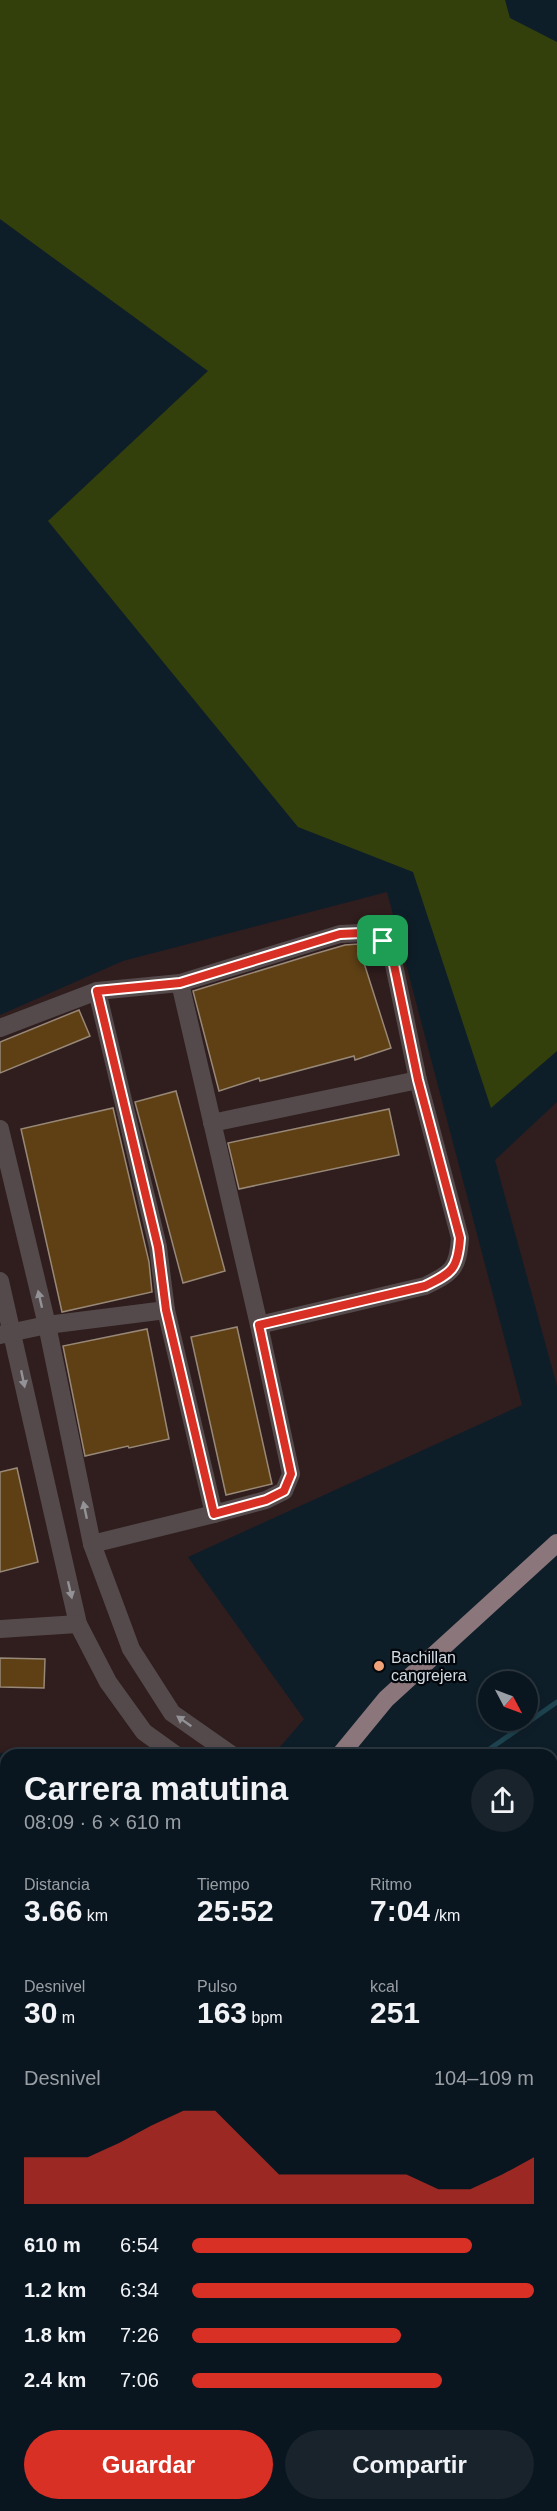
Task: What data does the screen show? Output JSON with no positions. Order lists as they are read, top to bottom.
{
  "places": ["Bachillan cangrejera"],
  "north": "bottom right",
  "page": {
    "heading": ["Carrera matutina", "08:09 · 6 × 610 m"],
    "stats": [
      ["Distancia", "3.66 km"],
      ["Tiempo", "25:52"],
      ["Ritmo", "7:04 /km"],
      ["Desnivel", "30 m"],
      ["Pulso", "163 bpm"],
      ["kcal", "251"]
    ],
    "chart": ["Desnivel", "104–109 m"],
    "list": [
      {
        "name": "610 m",
        "note": "6:54"
      },
      {
        "name": "1.2 km",
        "note": "6:34"
      },
      {
        "name": "1.8 km",
        "note": "7:26"
      },
      {
        "name": "2.4 km",
        "note": "7:06"
      }
    ],
    "buttons": ["Guardar", "Compartir"]
  }
}
